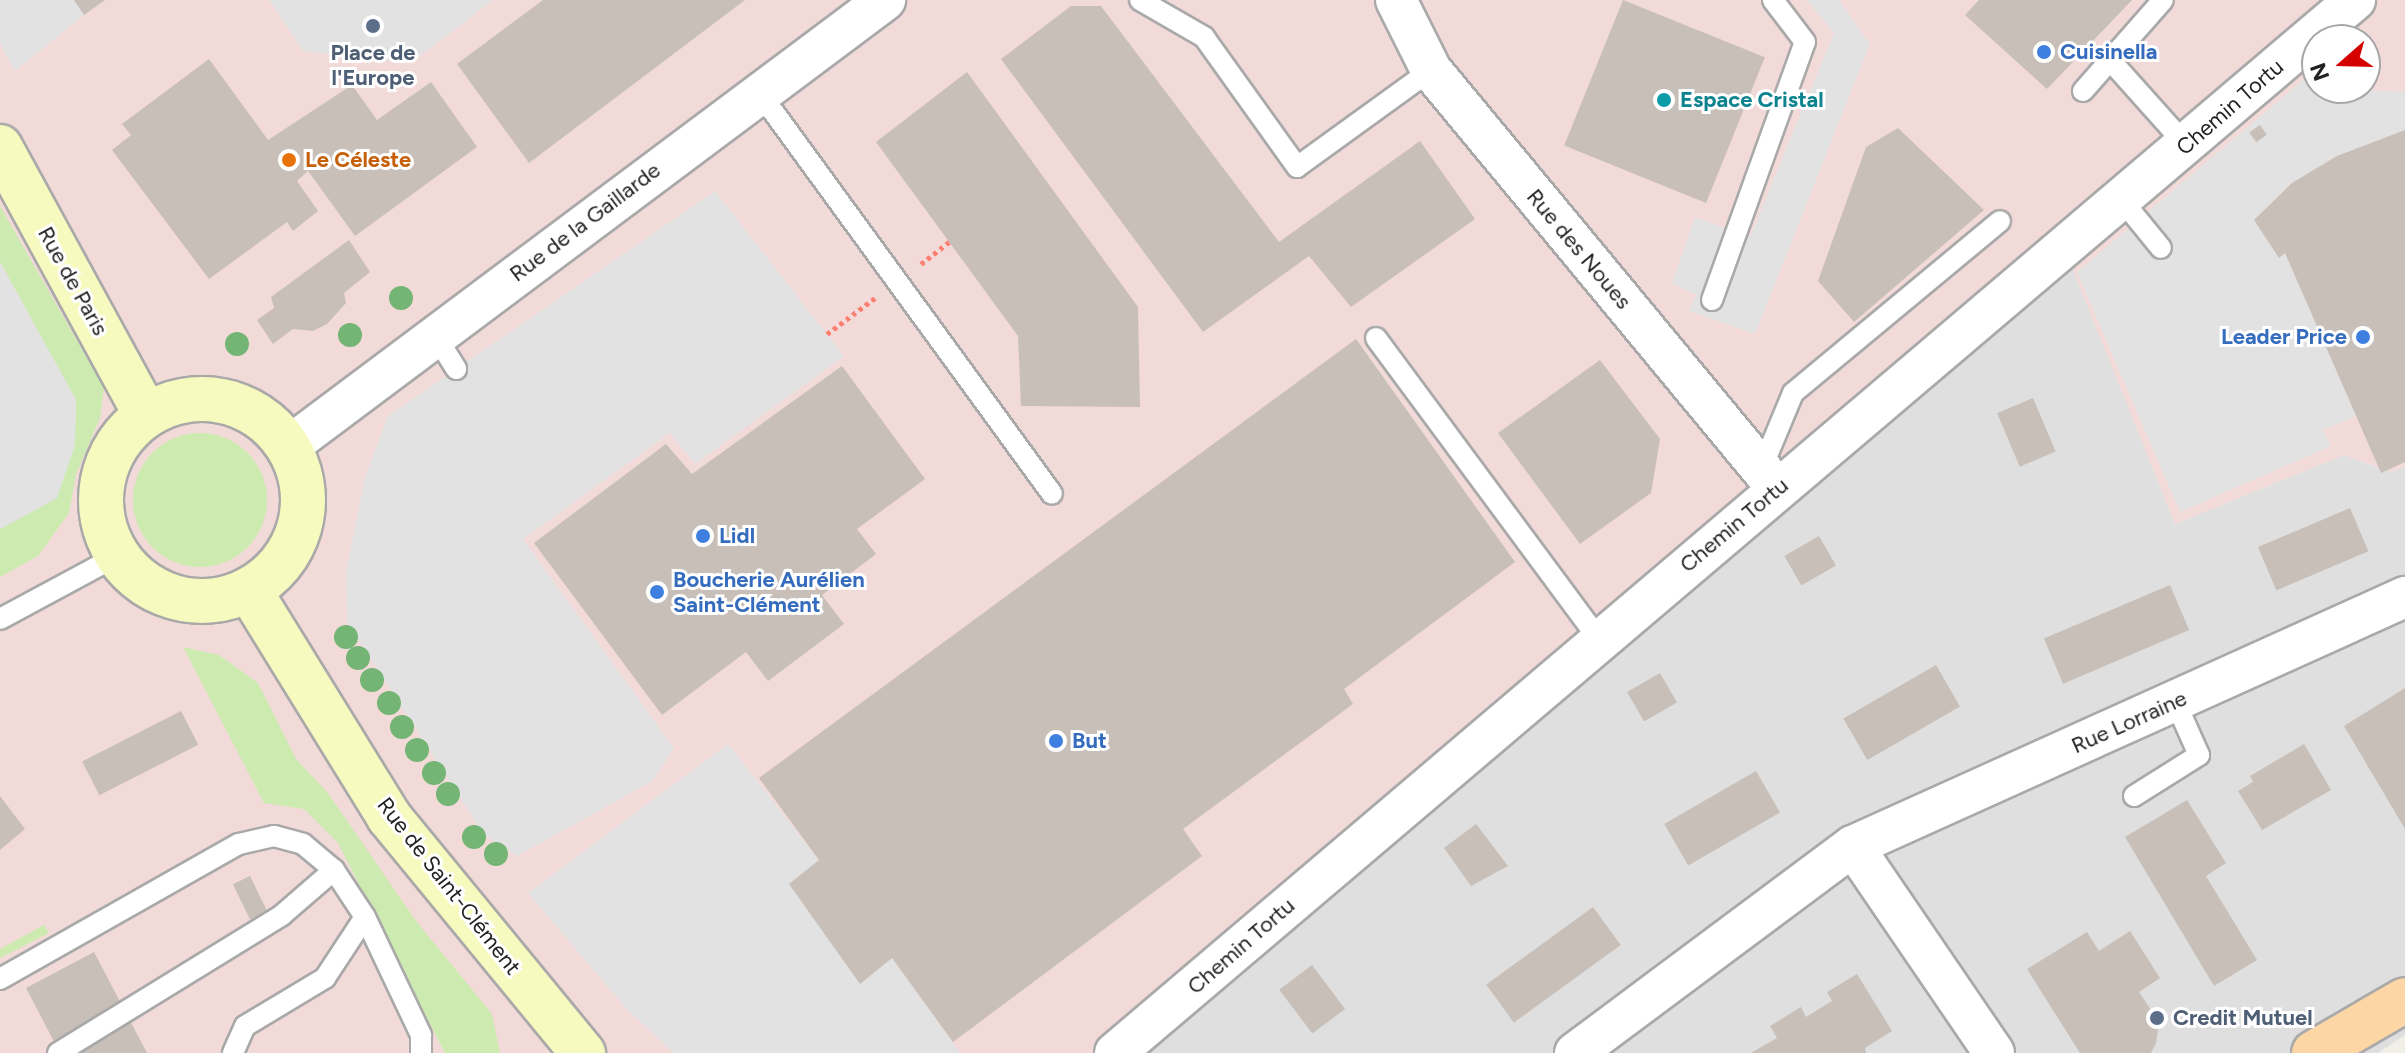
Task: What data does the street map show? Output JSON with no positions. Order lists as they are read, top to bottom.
{
  "streets": {
    "street": [
      "Chemin Tortu",
      "Rue de la Gaillarde",
      "Rue des Noues",
      "Rue de Paris",
      "Rue Lorraine",
      "Rue de Saint-Clément"
    ]
  },
  "crossings": [
    ["Chemin Tortu", "Rue des Noues"],
    ["Rue de la Gaillarde", "Rue de Paris"],
    ["Rue de la Gaillarde", "Rue de Saint-Clément"],
    ["Rue de Paris", "Rue de Saint-Clément"]
  ],
  "places": [
    "Place de l'Europe",
    "Cuisinella",
    "Espace Cristal",
    "Le Céleste",
    "Leader Price",
    "Lidl",
    "Boucherie Aurélien Saint-Clément",
    "But",
    "Credit Mutuel"
  ],
  "north": "left"
}
